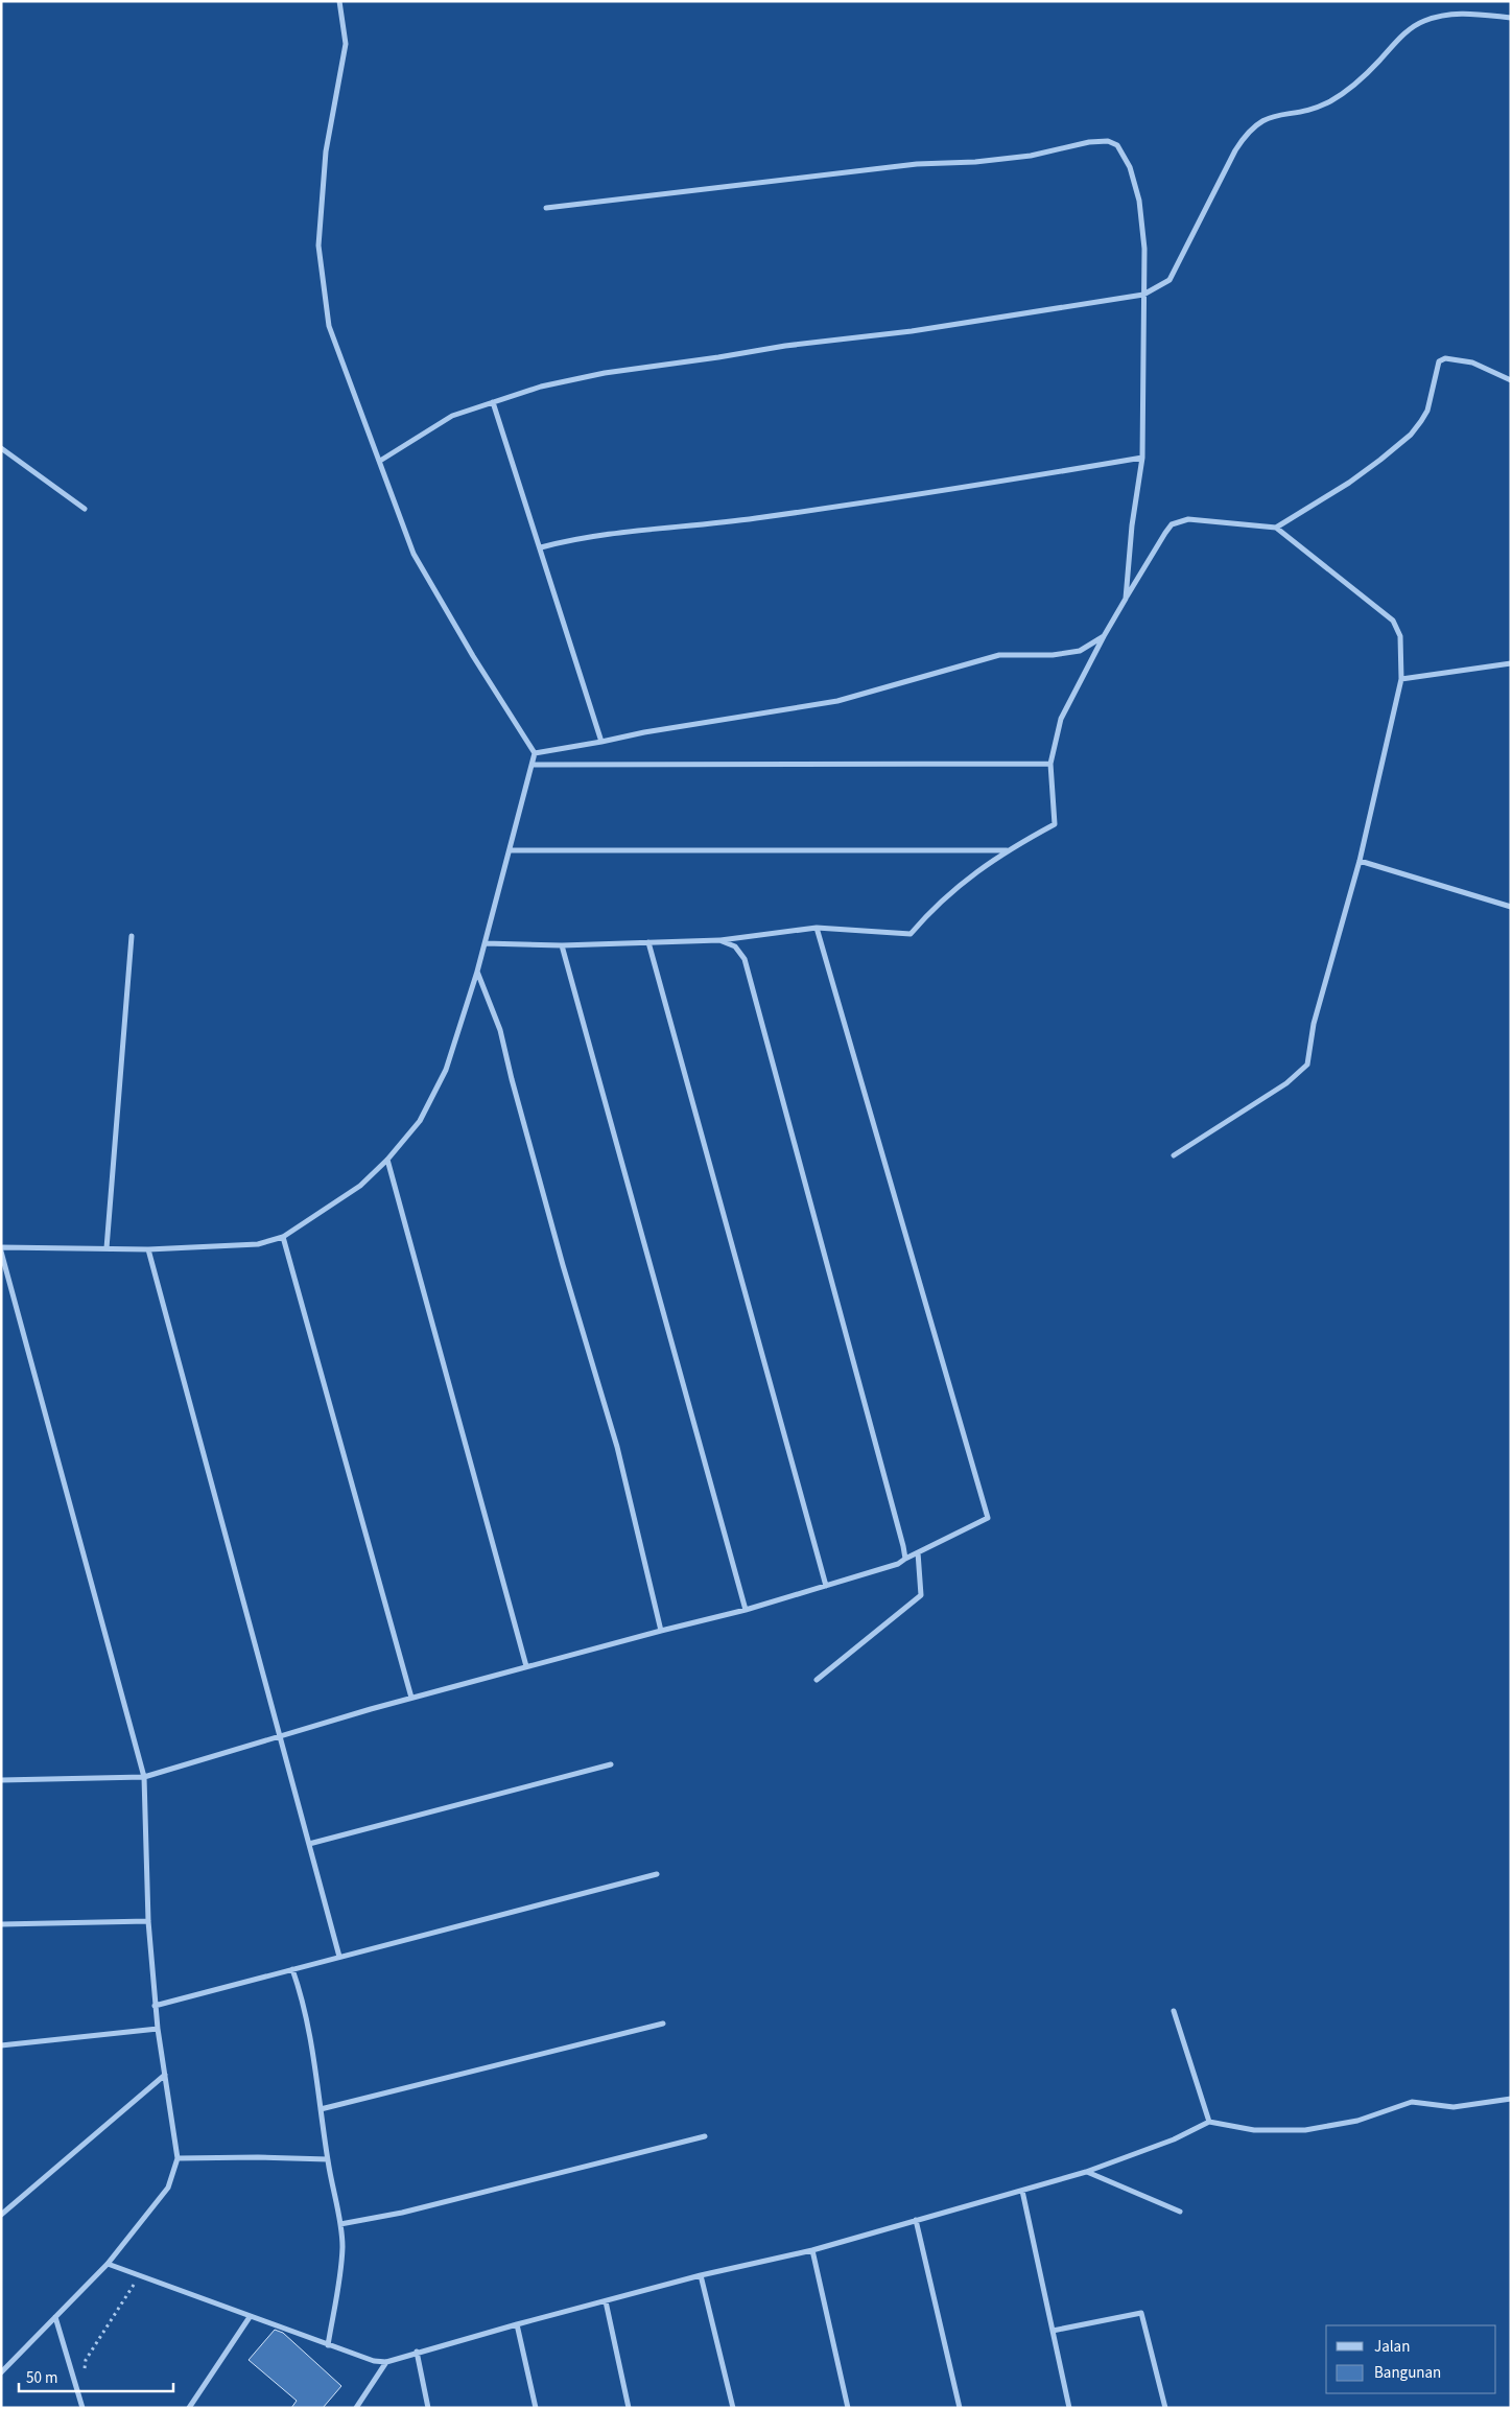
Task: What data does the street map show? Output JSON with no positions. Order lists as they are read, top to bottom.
{
  "legend": ["Jalan", "Bangunan"],
  "scale_bar": "50 m"
}
